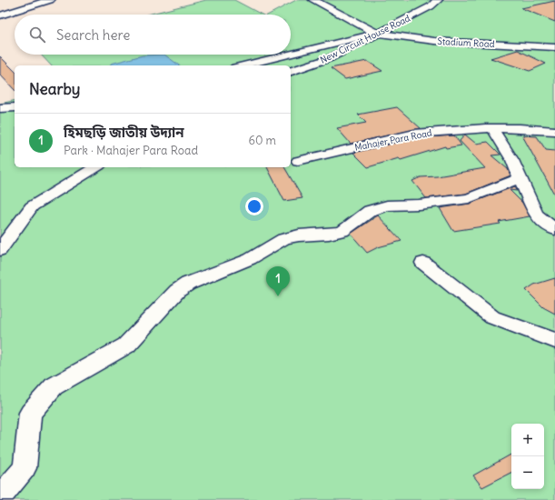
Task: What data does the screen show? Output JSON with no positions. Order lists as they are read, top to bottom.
{
  "streets": {
    "street": ["New Circuit House Road", "Stadium Road", "Mahajer Para Road"]
  },
  "crossings": [
    ["New Circuit House Road", "Stadium Road"]
  ],
  "page": {
    "search": "Search here",
    "heading": "Nearby",
    "list": [
      {
        "mark": "1",
        "name": "হিমছড়ি জাতীয় উদ্যান",
        "note": "Park · Mahajer Para Road",
        "value": "60 m"
      }
    ],
    "pins": "1",
    "map_buttons": ["+", "−"]
  }
}
